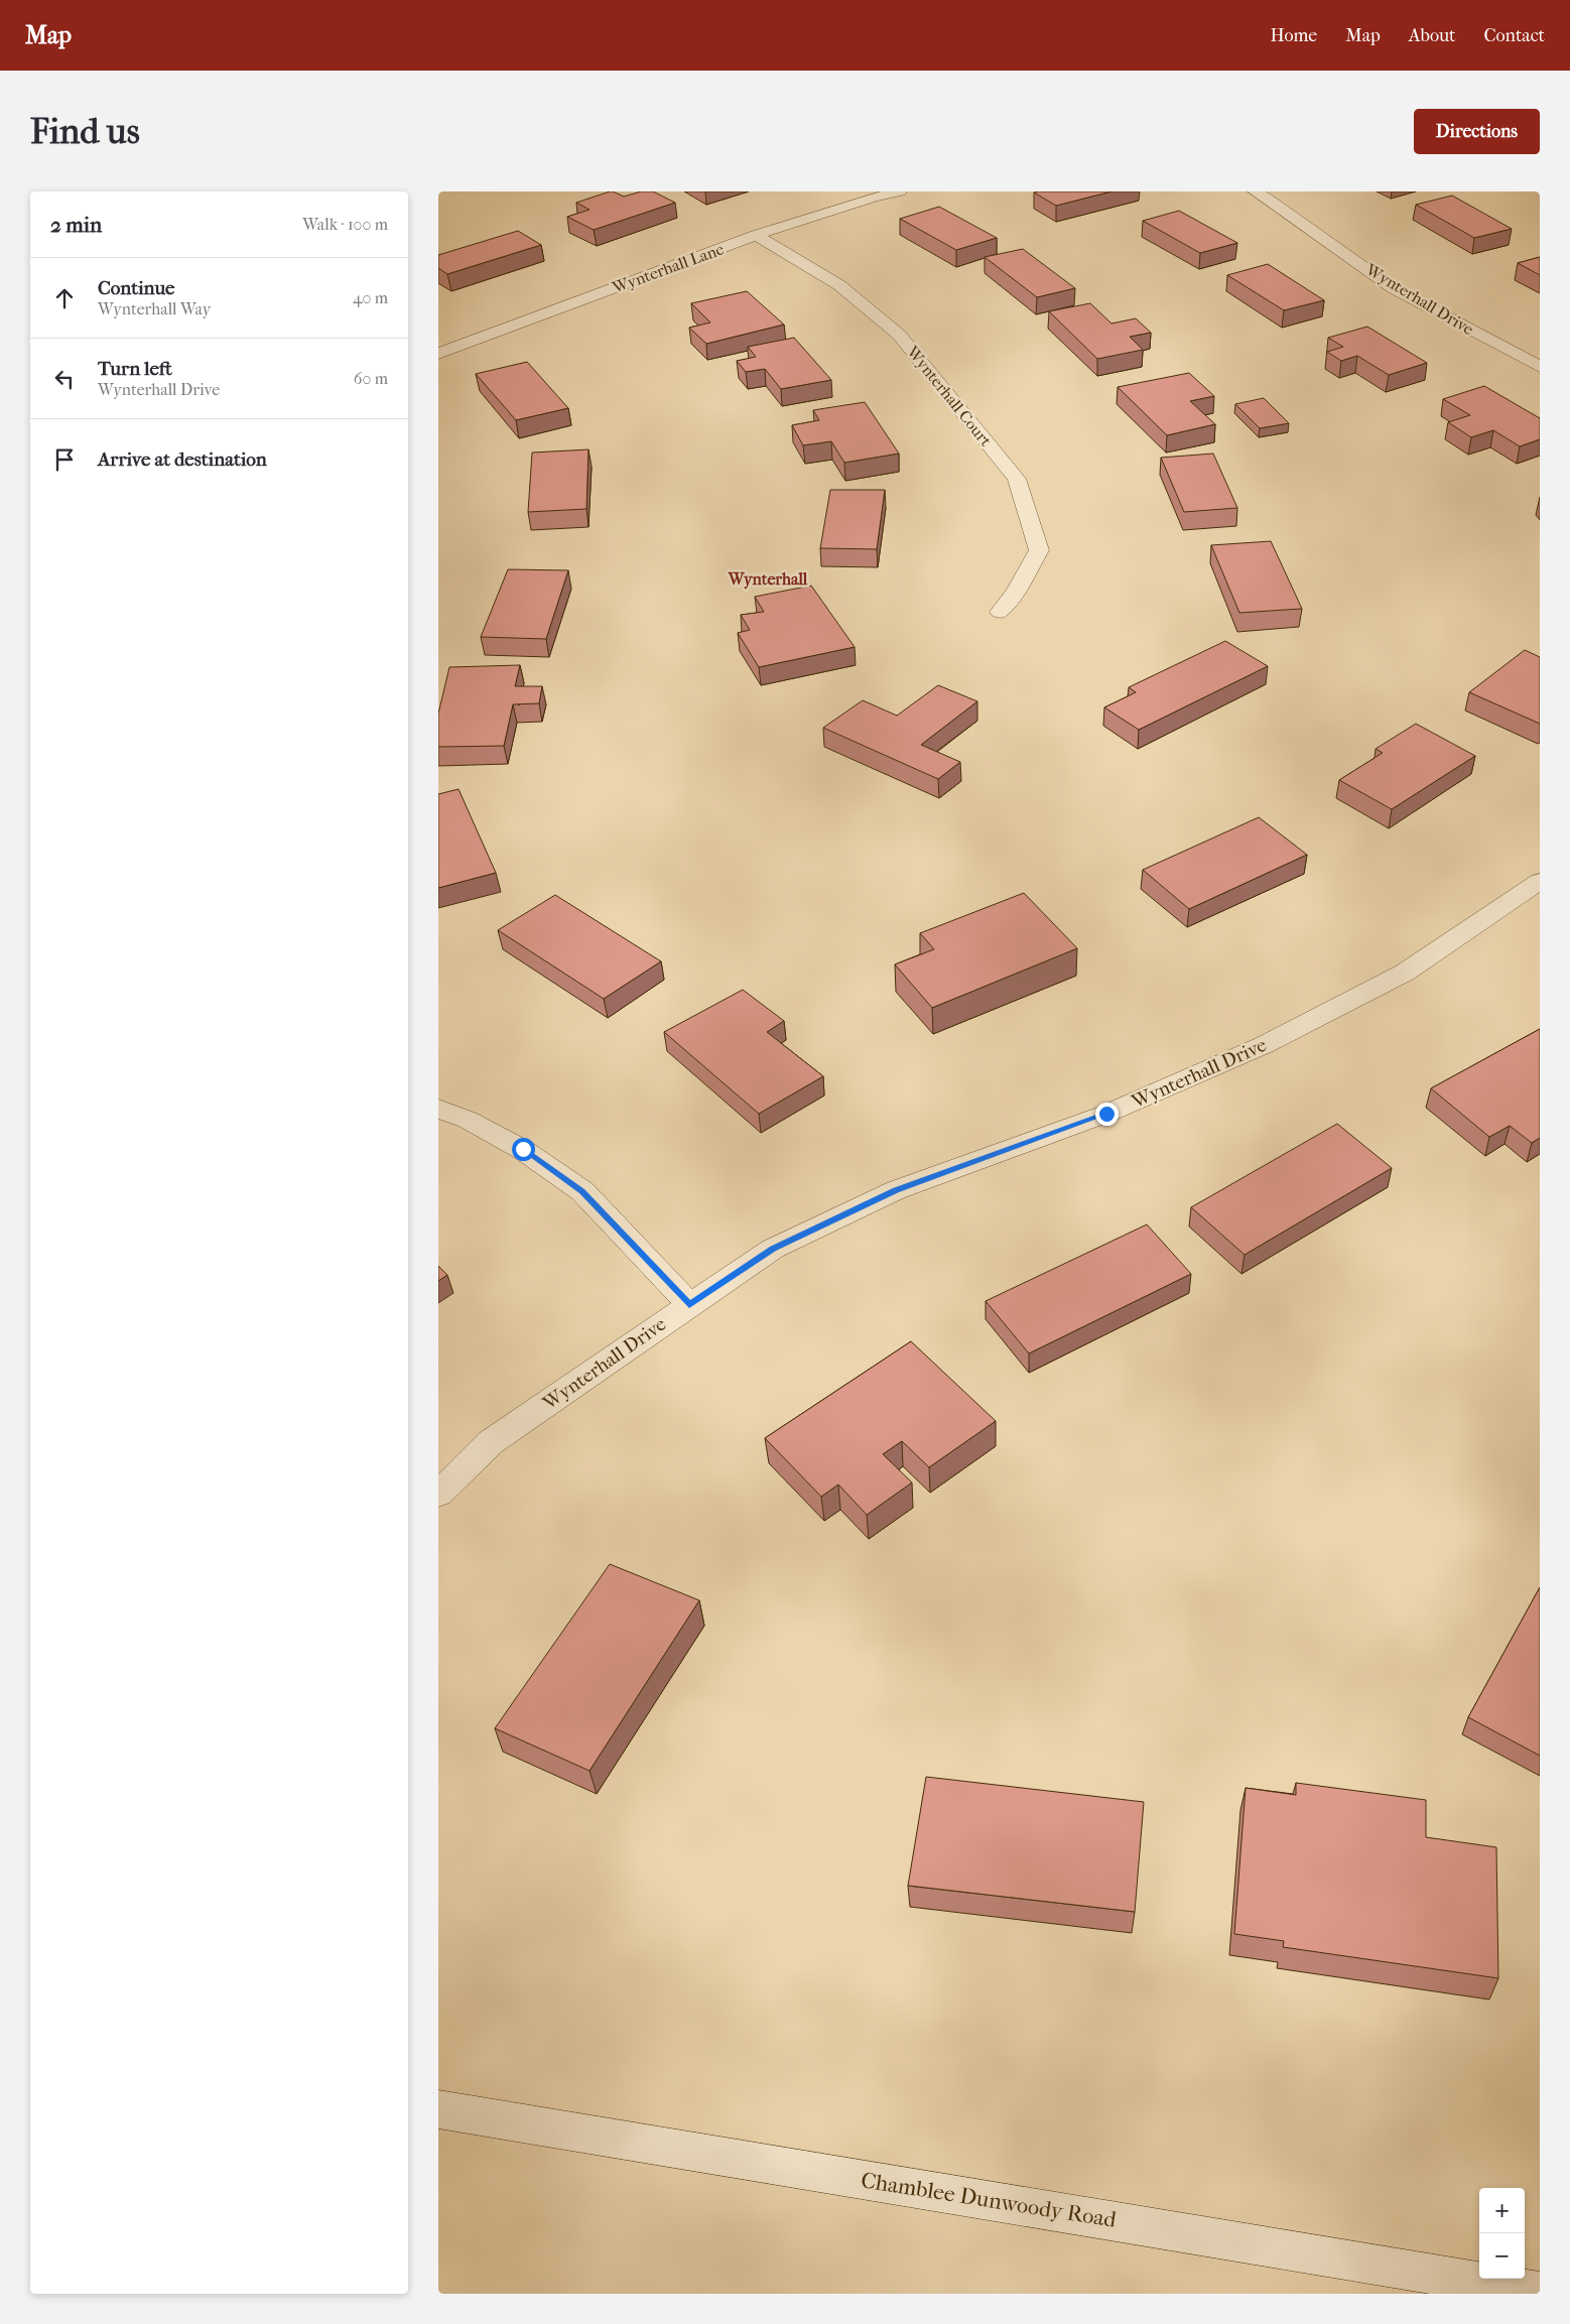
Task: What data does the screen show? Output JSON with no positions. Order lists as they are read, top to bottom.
{
  "streets": {
    "street": [
      "Wynterhall Lane",
      "Wynterhall Drive",
      "Wynterhall Court",
      "Chamblee Dunwoody Road"
    ]
  },
  "crossings": [
    ["Wynterhall Lane", "Wynterhall Court"]
  ],
  "districts": ["Wynterhall"],
  "page": {
    "header": "Map",
    "nav": [
      "Home",
      "Map",
      "About",
      "Contact"
    ],
    "buttons": "Directions",
    "title": "Find us",
    "heading": ["2 min", "Walk · 100 m"],
    "list": [
      ["Continue", "Wynterhall Way", "40 m"],
      ["Turn left", "Wynterhall Drive", "60 m"],
      "Arrive at destination"
    ],
    "map_buttons": ["+", "−"]
  }
}
